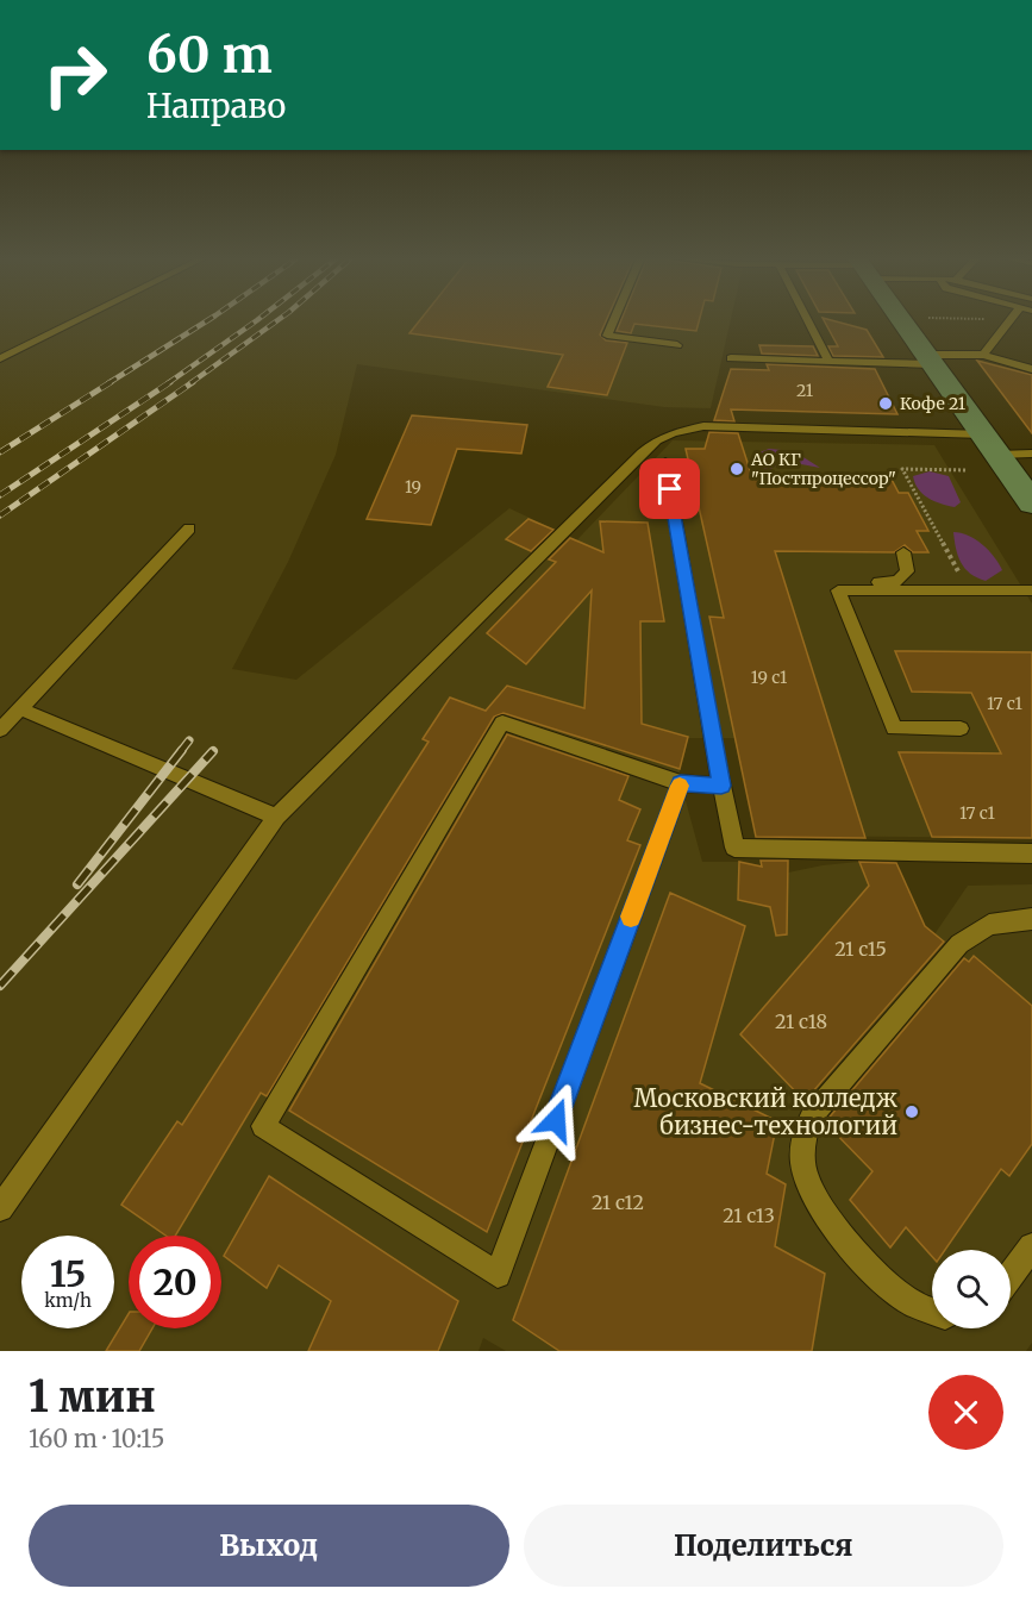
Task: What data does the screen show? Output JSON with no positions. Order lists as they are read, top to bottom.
{
  "places": ["Кофе 21", "АО КГ \"Постпроцессор\"", "Московский колледж бизнес-технологий"],
  "house_numbers": [
    "21",
    "19",
    "19 с1",
    "17 с1",
    "17 с1",
    "21 с15",
    "21 с18",
    "21 с12",
    "21 с13"
  ],
  "page": {
    "turn": ["60 m", "Направо"],
    "speed": "15 km/h",
    "limit": "20",
    "heading": ["1 мин", "160 m · 10:15"],
    "buttons": ["Выход", "Поделиться"]
  }
}
